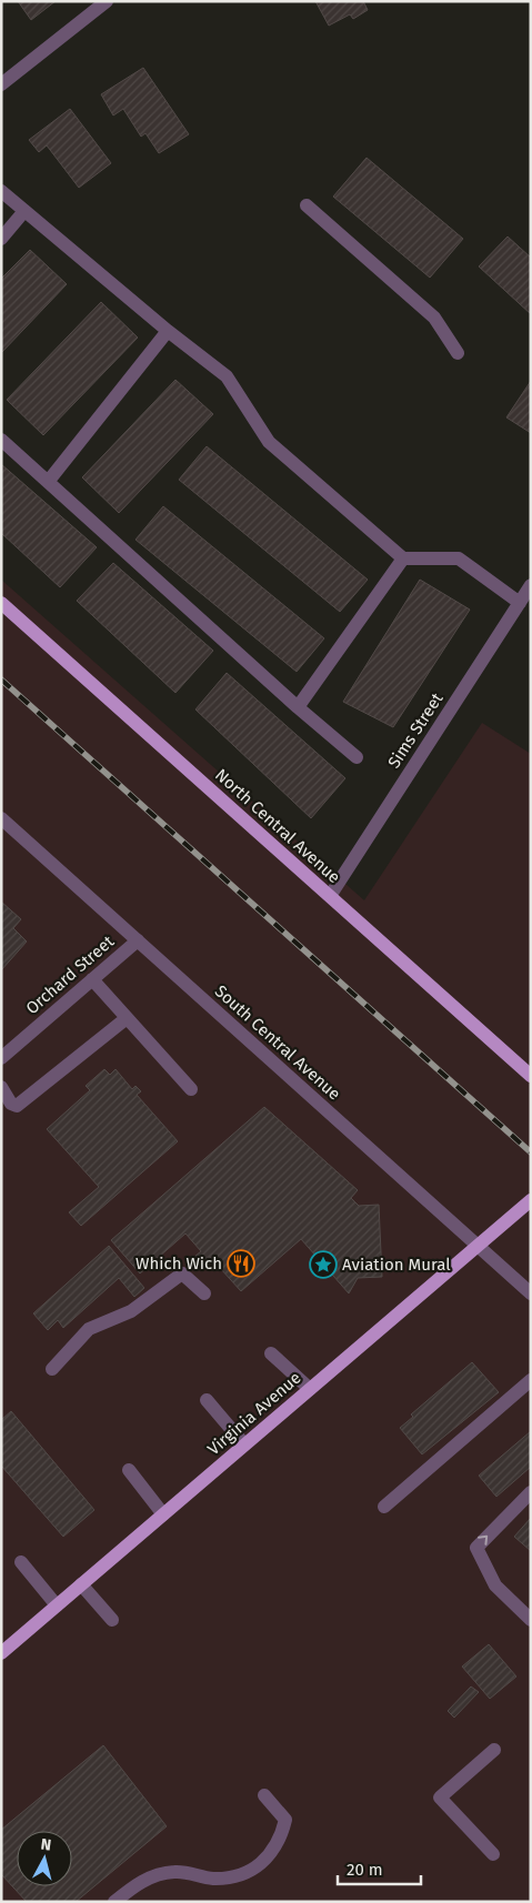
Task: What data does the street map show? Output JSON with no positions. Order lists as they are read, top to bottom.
{
  "streets": {
    "main road": ["North Central Avenue", "Virginia Avenue"],
    "street": ["Sims Street", "Orchard Street", "South Central Avenue"]
  },
  "crossings": [
    ["Sims Street", "North Central Avenue"],
    ["Orchard Street", "South Central Avenue"],
    ["South Central Avenue", "Virginia Avenue"]
  ],
  "places": {
    "restaurant": ["Which Wich"],
    "place": ["Aviation Mural"]
  },
  "scale_bar": "20 m",
  "north": "top"
}
